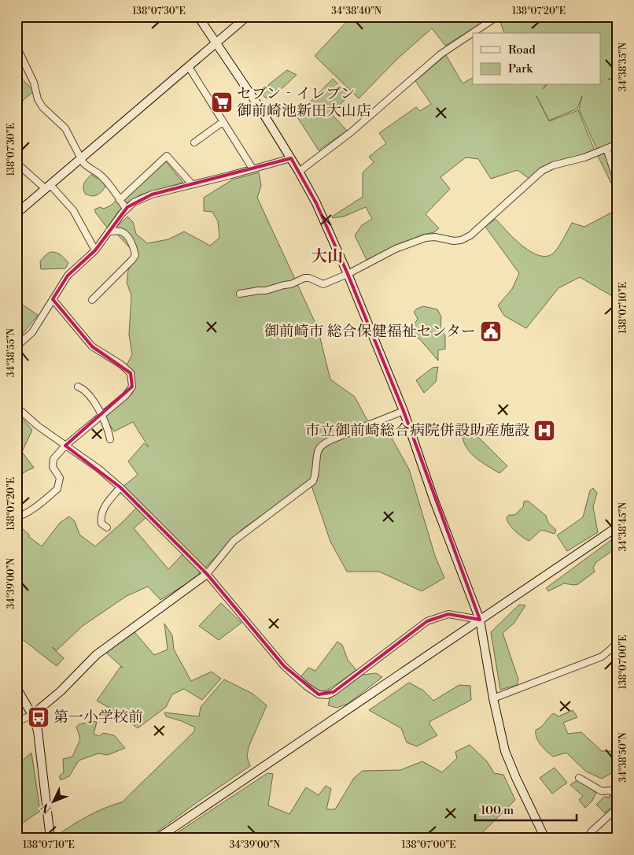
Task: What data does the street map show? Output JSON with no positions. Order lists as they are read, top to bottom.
{
  "districts": ["大山"],
  "places": {
    "supermarket": ["セブン‐イレブン 御前崎池新田大山店"],
    "public building": ["御前崎市 総合保健福祉センター"],
    "hospital": ["市立御前崎総合病院併設助産施設"],
    "bus stop": ["第一小学校前"]
  },
  "legend": ["Road", "Park"],
  "scale_bar": "100 m",
  "north": "bottom left",
  "coordinates": [
    "138°07'30\"E",
    "34°38'40\"N",
    "138°07'20\"E",
    "34°38'35\"N",
    "138°07'10\"E",
    "34°38'55\"N",
    "34°38'45\"N",
    "34°39'00\"N",
    "138°07'00\"E",
    "34°38'50\"N"
  ]
}
